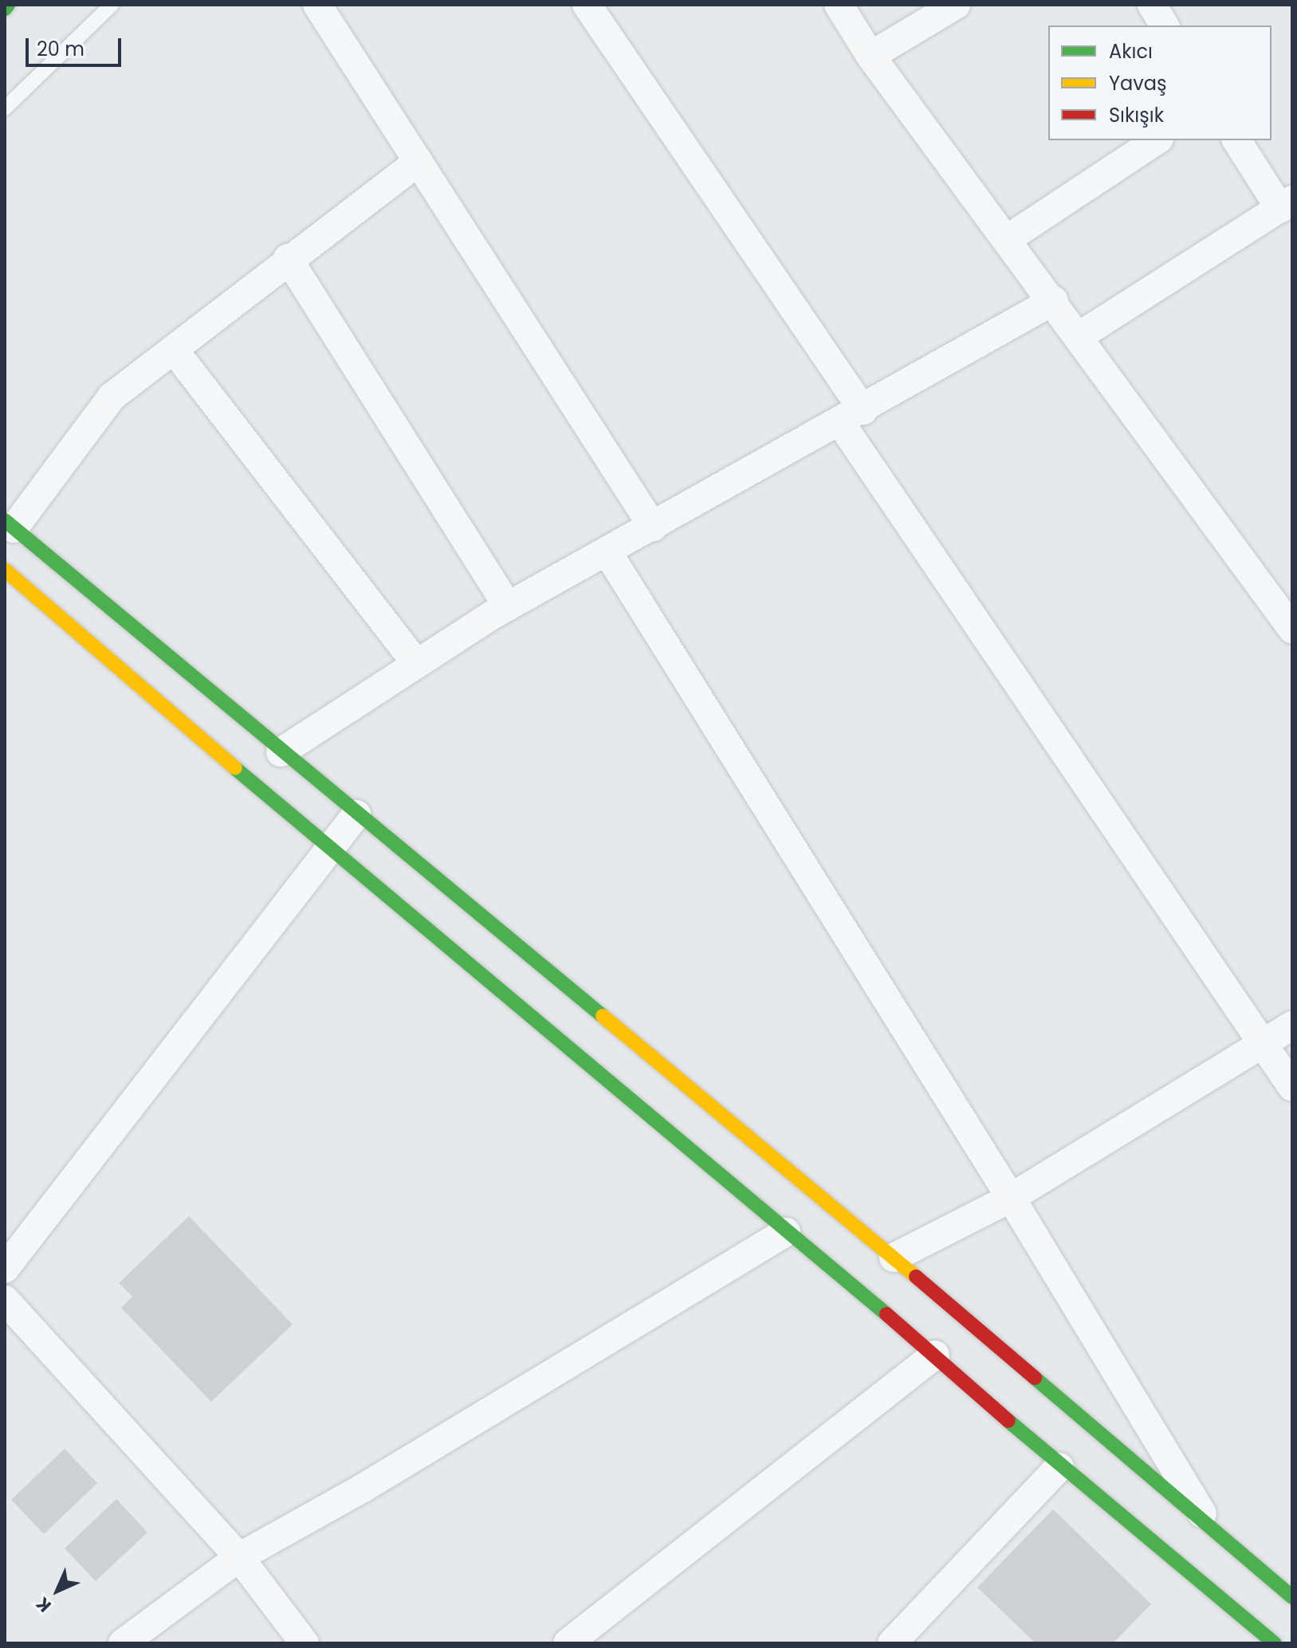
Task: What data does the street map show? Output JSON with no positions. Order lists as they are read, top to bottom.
{
  "legend": ["Akıcı", "Yavaş", "Sıkışık"],
  "scale_bar": "20 m",
  "north": "bottom left"
}
